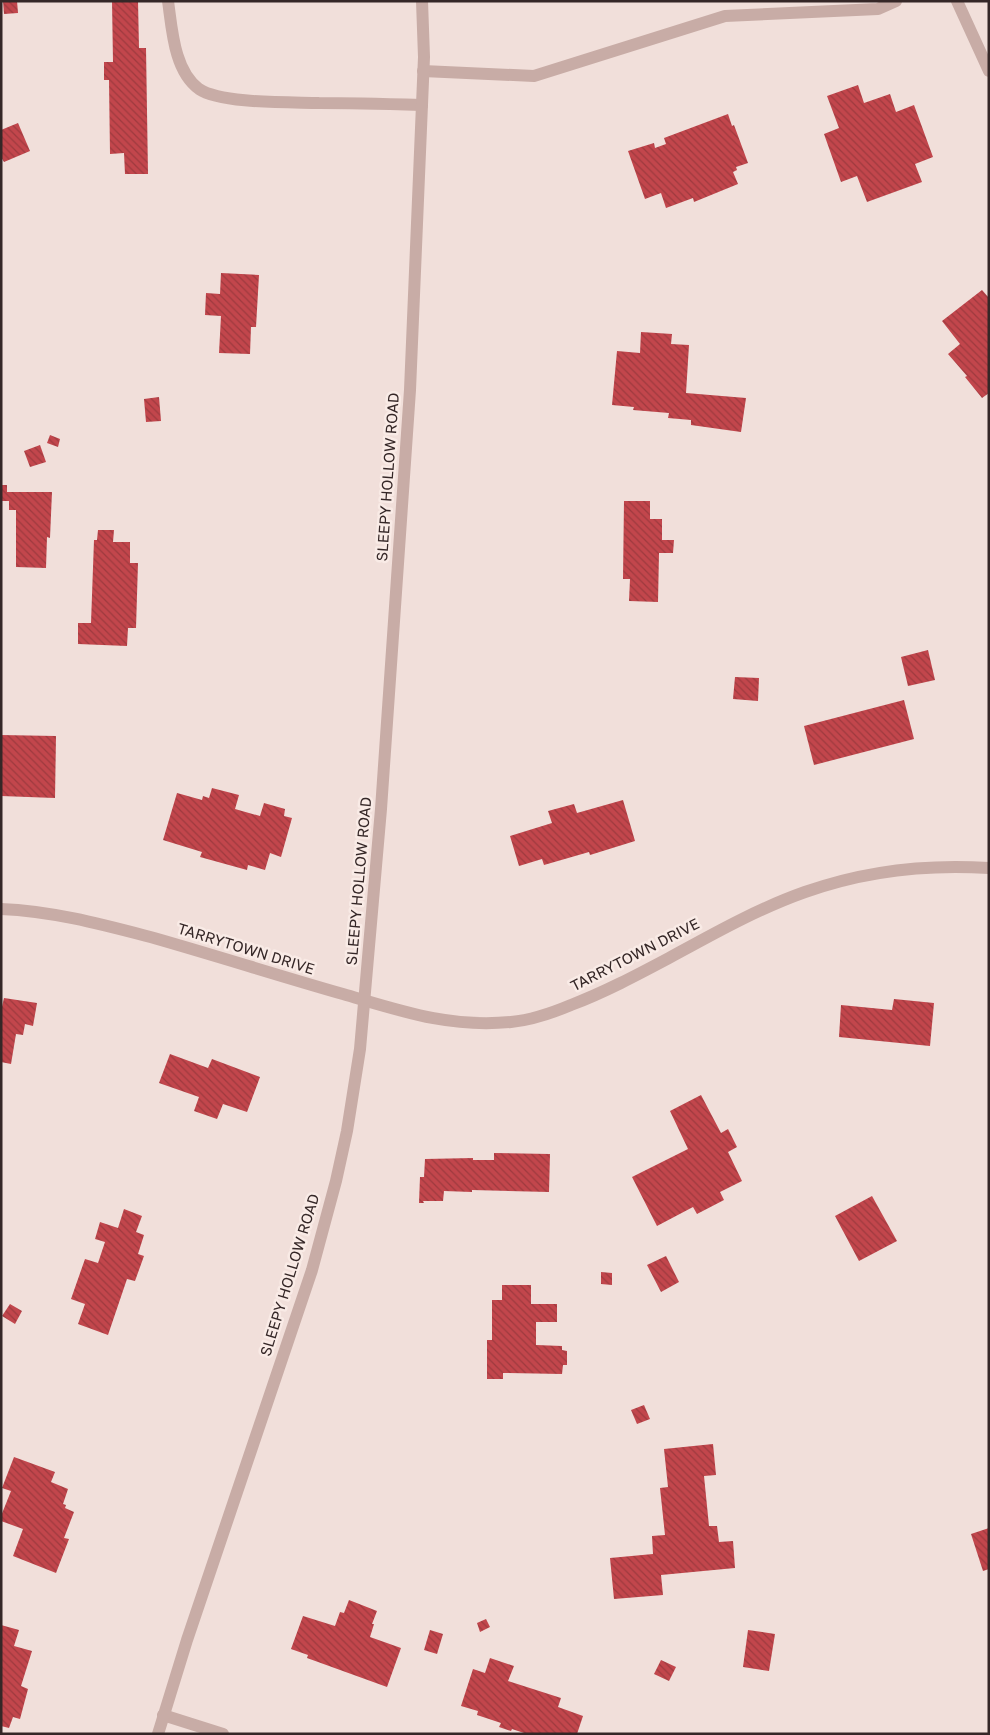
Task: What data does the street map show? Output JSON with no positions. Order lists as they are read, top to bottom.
{
  "streets": {
    "street": ["SLEEPY HOLLOW ROAD", "TARRYTOWN DRIVE"]
  },
  "crossings": [
    ["SLEEPY HOLLOW ROAD", "TARRYTOWN DRIVE"]
  ]
}
